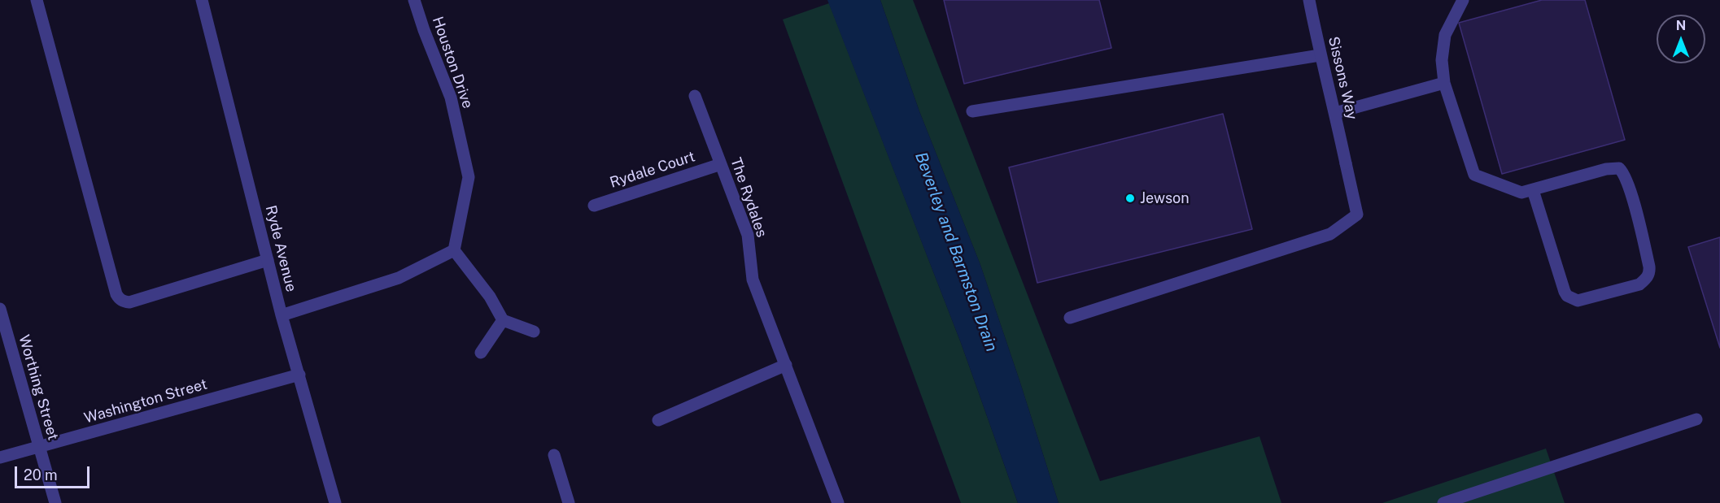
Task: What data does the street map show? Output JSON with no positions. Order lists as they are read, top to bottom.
{
  "streets": {
    "street": [
      "Houston Drive",
      "Sissons Way",
      "Rydale Court",
      "The Rydales",
      "Ryde Avenue",
      "Worthing Street",
      "Washington Street"
    ]
  },
  "crossings": [
    ["Rydale Court", "The Rydales"],
    ["Ryde Avenue", "Washington Street"],
    ["Worthing Street", "Washington Street"]
  ],
  "water": ["Beverley and Barmston Drain"],
  "places": ["Jewson"],
  "scale_bar": "20 m",
  "north": "top"
}
